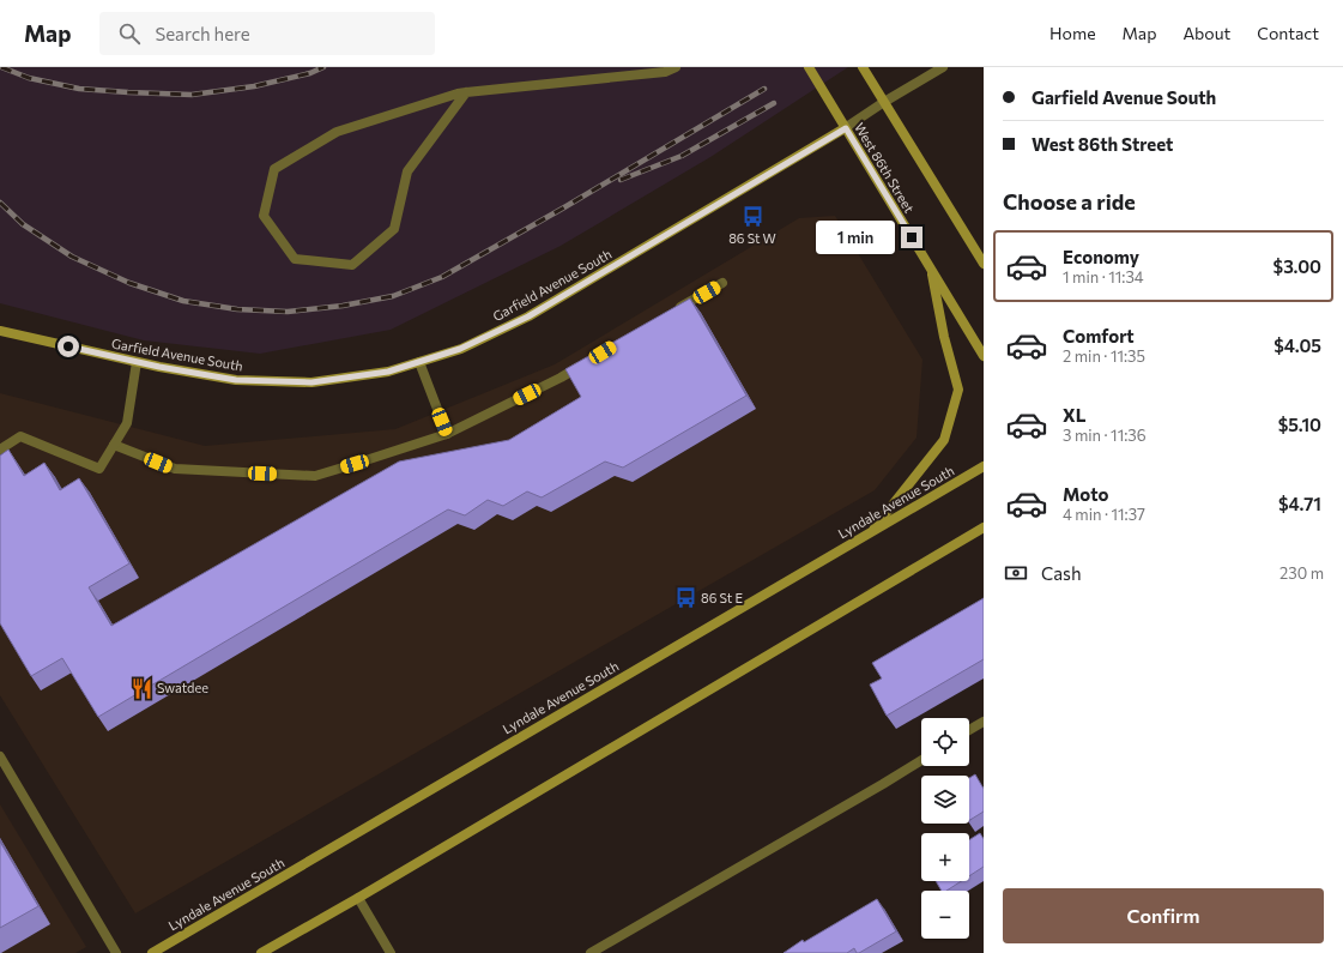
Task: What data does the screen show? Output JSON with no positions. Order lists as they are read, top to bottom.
{
  "streets": {
    "main road": ["West 86th Street", "Garfield Avenue South", "Lyndale Avenue South"]
  },
  "crossings": [
    ["West 86th Street", "Garfield Avenue South"]
  ],
  "places": {
    "bus stop": ["86 St W", "86 St E"],
    "restaurant": ["Swatdee"]
  },
  "page": {
    "header": "Map",
    "search": "Search here",
    "nav": [
      "Home",
      "Map",
      "About",
      "Contact"
    ],
    "banner": ["Garfield Avenue South", "West 86th Street"],
    "heading": "Choose a ride",
    "bubble": "1 min",
    "list": [
      {
        "name": "Economy",
        "note": "1 min · 11:34",
        "value": "$3.00"
      },
      {
        "name": "Comfort",
        "note": "2 min · 11:35",
        "value": "$4.05"
      },
      {
        "name": "XL",
        "note": "3 min · 11:36",
        "value": "$5.10"
      },
      {
        "name": "Moto",
        "note": "4 min · 11:37",
        "value": "$4.71"
      }
    ],
    "pay": ["Cash", "230 m"],
    "map_buttons": ["+", "−"],
    "buttons": "Confirm"
  }
}
